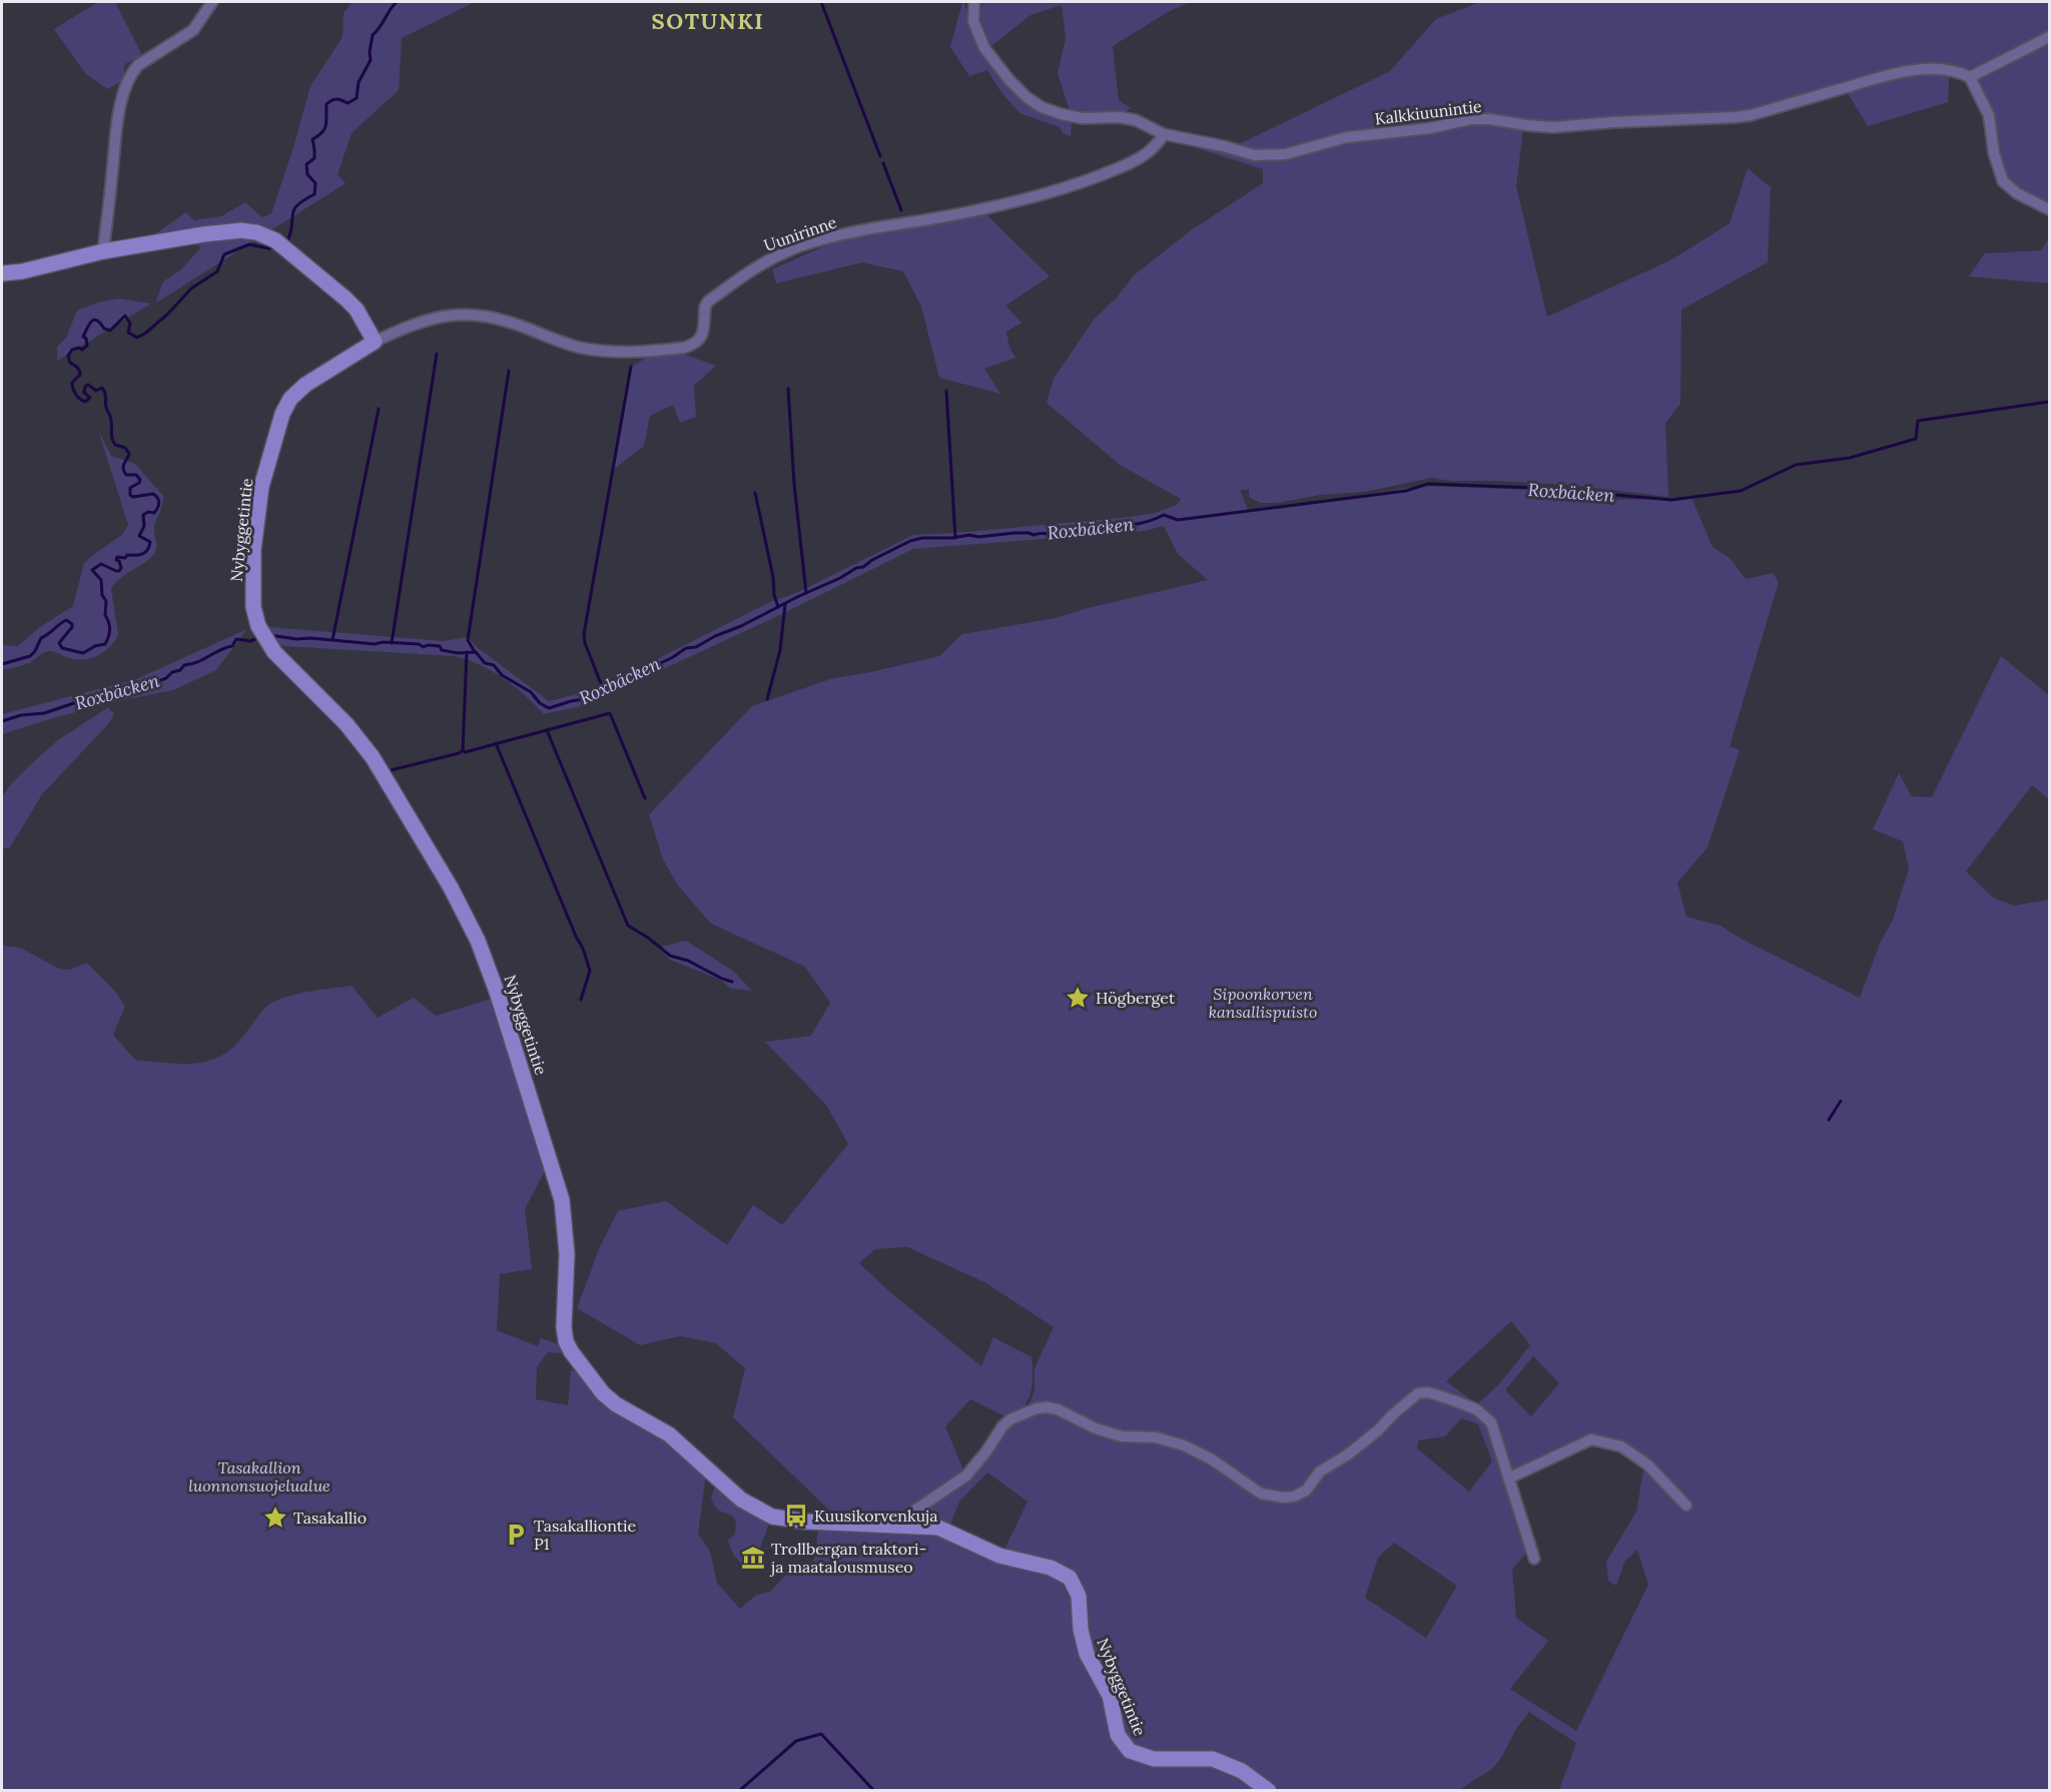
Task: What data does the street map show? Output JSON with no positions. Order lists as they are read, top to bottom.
{
  "streets": {
    "street": ["Kalkkiuunintie", "Uunirinne", "Nybyggetintie"]
  },
  "crossings": [
    ["Kalkkiuunintie", "Uunirinne"],
    ["Uunirinne", "Nybyggetintie"]
  ],
  "districts": ["SOTUNKI"],
  "water": ["Roxbäcken"],
  "parks": ["Sipoonkorven kansallispuisto", "Tasakallion luonnonsuojelualue"],
  "places": {
    "place": ["Högberget", "Tasakallio"],
    "bus stop": ["Kuusikorvenkuja"],
    "parking": ["Tasakalliontie P1"],
    "museum": ["Trollbergan traktori- ja maatalousmuseo"]
  }
}
